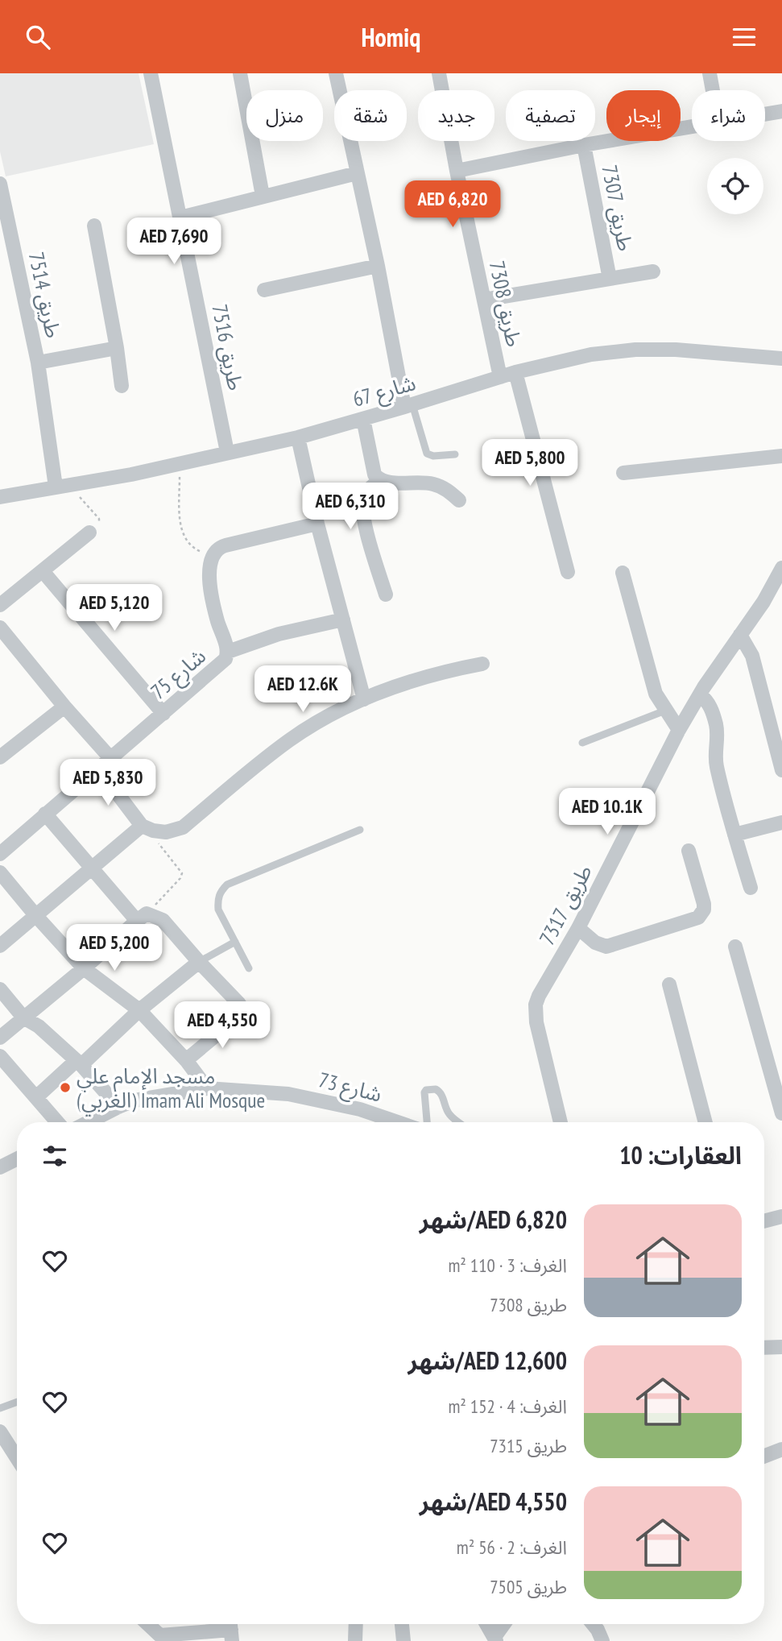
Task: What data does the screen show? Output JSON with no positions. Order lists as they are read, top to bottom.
{
  "streets": {
    "street": [
      "طريق 7307",
      "طريق 7514",
      "طريق 7308",
      "طريق 7516",
      "شارع 67",
      "شارع 75",
      "طريق 7317",
      "شارع 73"
    ]
  },
  "crossings": [
    ["طريق 7307", "طريق 7308"],
    ["طريق 7514", "شارع 67"],
    ["طريق 7308", "شارع 67"],
    ["طريق 7516", "شارع 67"]
  ],
  "places": ["مسجد الإمام علي (الغربي) Imam Ali Mosque"],
  "page": {
    "header": "Homiq",
    "chip": [
      "شراء",
      "إيجار",
      "تصفية",
      "جديد",
      "شقة",
      "منزل"
    ],
    "price": [
      "AED 6,820",
      "AED 7,690",
      "AED 5,800",
      "AED 6,310",
      "AED 5,120",
      "AED 12.6K",
      "AED 5,830",
      "AED 10.1K",
      "AED 5,200",
      "AED 4,550"
    ],
    "heading": "العقارات: 10",
    "list": [
      {
        "name": "AED 6,820/شهر",
        "note": "الغرف: 3 · 110 m² · طريق 7308"
      },
      {
        "name": "AED 12,600/شهر",
        "note": "الغرف: 4 · 152 m² · طريق 7315"
      },
      {
        "name": "AED 4,550/شهر",
        "note": "الغرف: 2 · 56 m² · طريق 7505"
      }
    ]
  }
}
